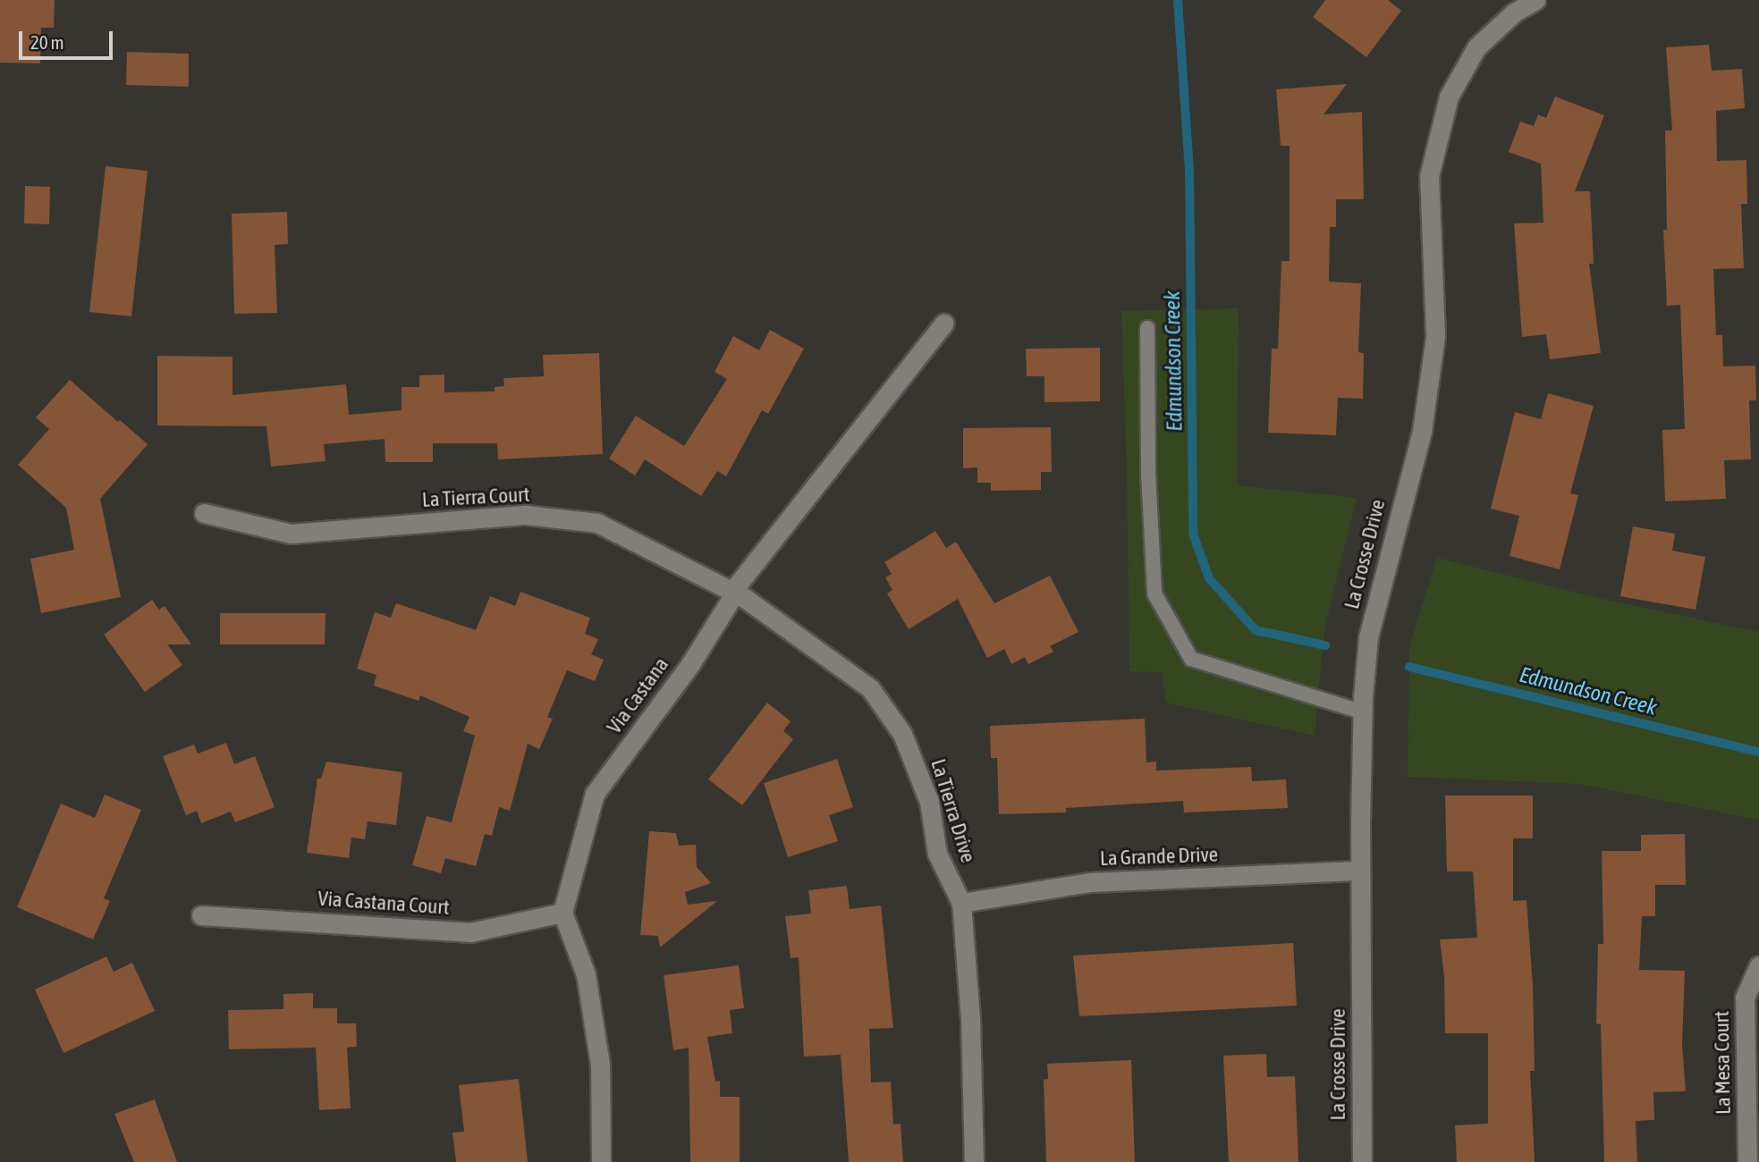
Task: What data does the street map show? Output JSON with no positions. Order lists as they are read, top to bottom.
{
  "streets": {
    "street": [
      "La Tierra Court",
      "La Crosse Drive",
      "Via Castana",
      "La Tierra Drive",
      "La Grande Drive",
      "Via Castana Court",
      "La Mesa Court"
    ]
  },
  "crossings": [
    ["La Tierra Court", "Via Castana"],
    ["La Tierra Court", "La Tierra Drive"],
    ["La Crosse Drive", "La Grande Drive"],
    ["Via Castana", "La Tierra Drive"],
    ["Via Castana", "Via Castana Court"],
    ["La Tierra Drive", "La Grande Drive"]
  ],
  "water": ["Edmundson Creek"],
  "scale_bar": "20 m"
}
